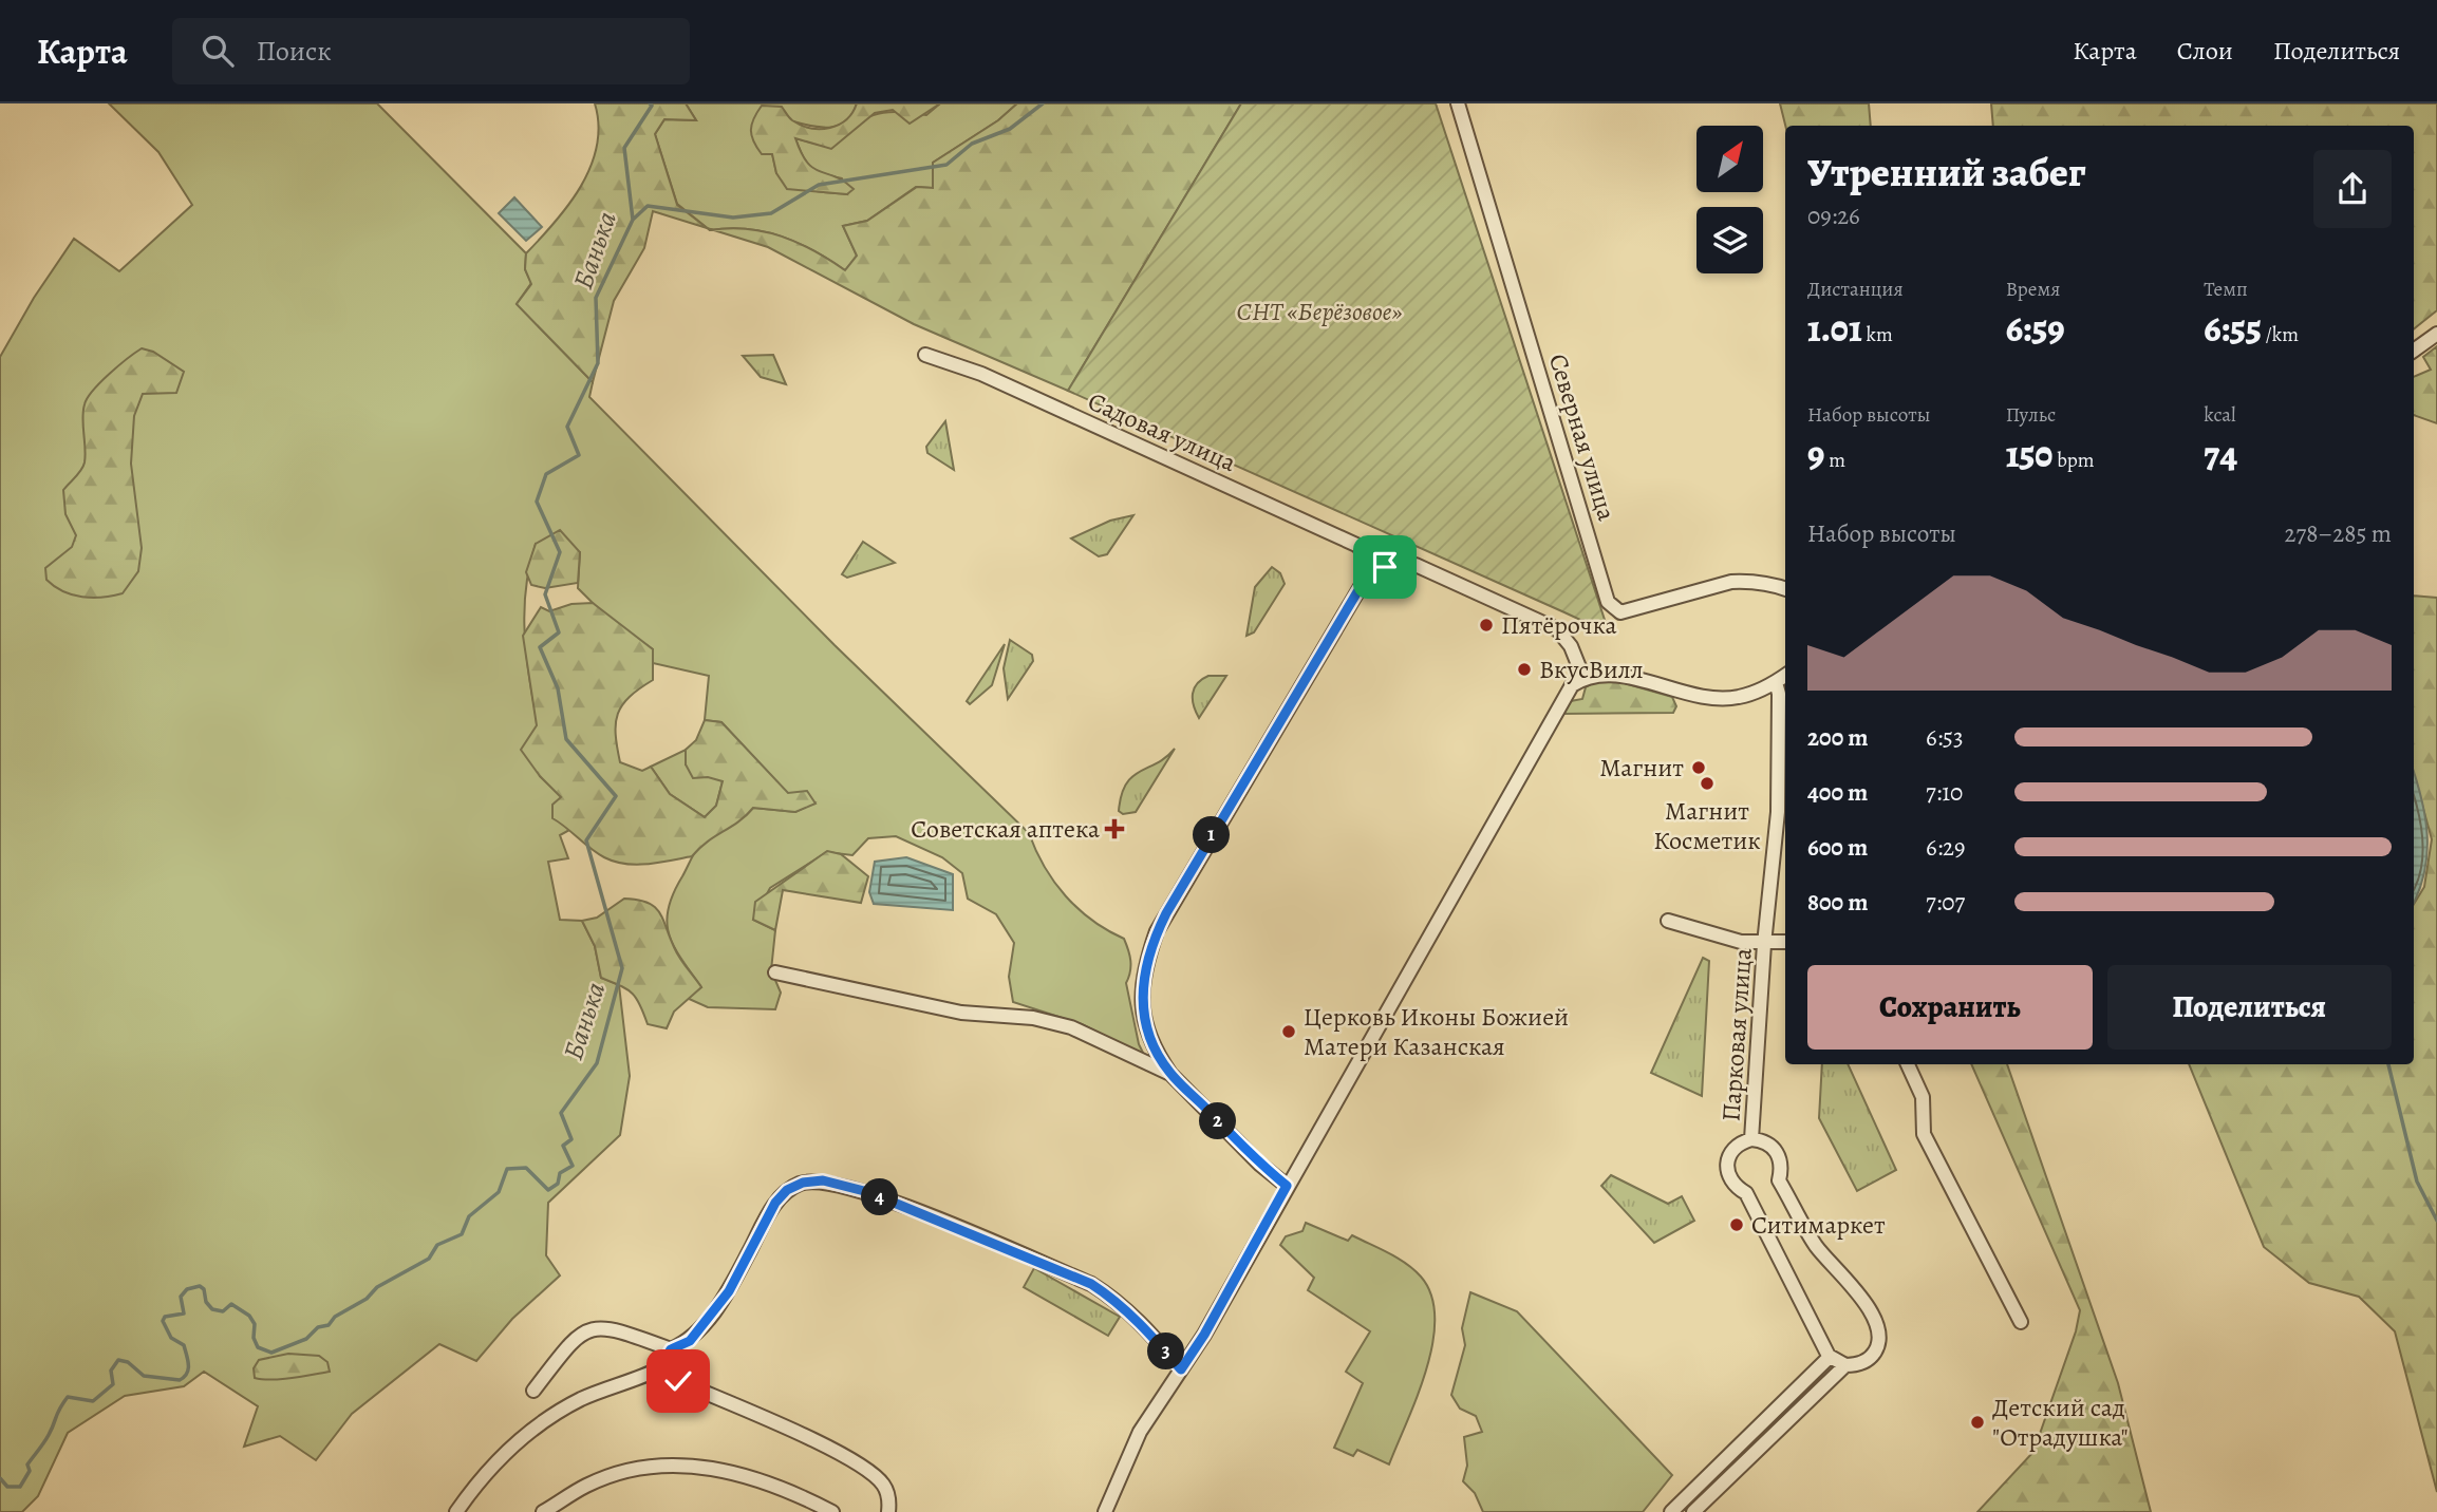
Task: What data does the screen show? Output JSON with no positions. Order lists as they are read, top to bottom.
{
  "streets": {
    "street": ["Садовая улица", "Северная улица", "Парковая улица"]
  },
  "water": ["Банька"],
  "parks": ["СНТ «Берёзовое»"],
  "places": {
    "other": [
      "Пятёрочка",
      "ВкусВилл",
      "Магнит",
      "Магнит Косметик",
      "Церковь Иконы Божией Матери Казанская",
      "Ситимаркет",
      "Детский сад \"Отрадушка\""
    ],
    "health": ["Советская аптека"]
  },
  "north": "top right",
  "page": {
    "header": "Карта",
    "search": "Поиск",
    "nav": ["Карта", "Слои", "Поделиться"],
    "heading": ["Утренний забег", "09:26"],
    "stats": [
      ["Дистанция", "1.01 km"],
      ["Время", "6:59"],
      ["Темп", "6:55 /km"],
      ["Набор высоты", "9 m"],
      ["Пульс", "150 bpm"],
      ["kcal", "74"]
    ],
    "chart": ["Набор высоты", "278–285 m"],
    "list": [
      {
        "name": "200 m",
        "note": "6:53"
      },
      {
        "name": "400 m",
        "note": "7:10"
      },
      {
        "name": "600 m",
        "note": "6:29"
      },
      {
        "name": "800 m",
        "note": "7:07"
      }
    ],
    "pins": [
      "1",
      "2",
      "4",
      "3"
    ],
    "buttons": ["Сохранить", "Поделиться"]
  }
}
